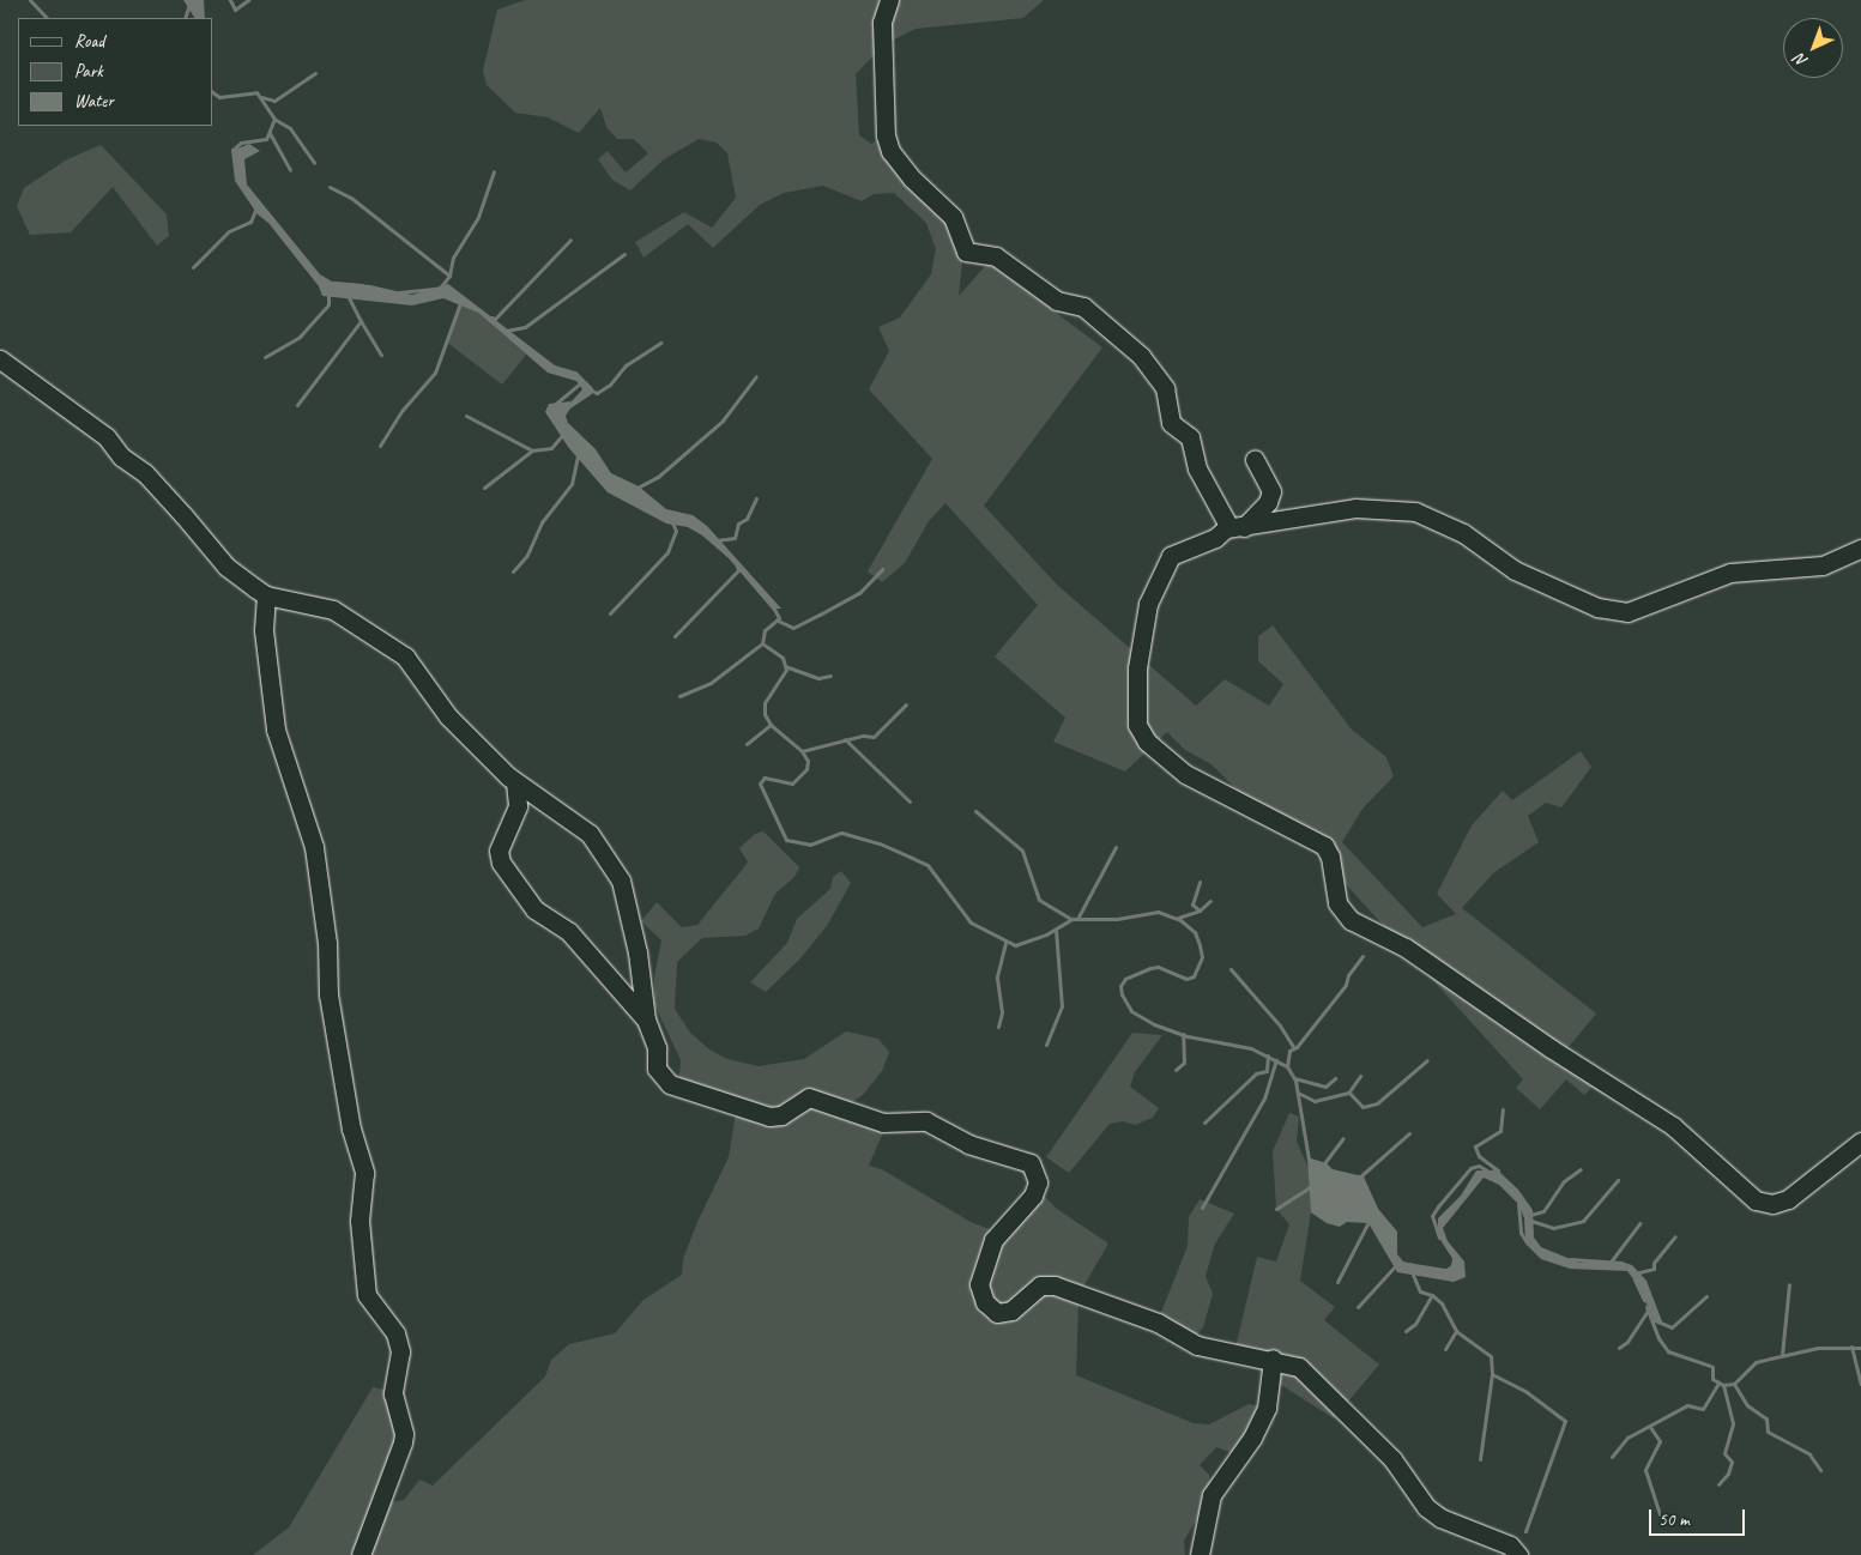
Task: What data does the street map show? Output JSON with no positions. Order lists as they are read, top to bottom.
{
  "legend": ["Road", "Park", "Water"],
  "scale_bar": "50 m",
  "north": "bottom left"
}
